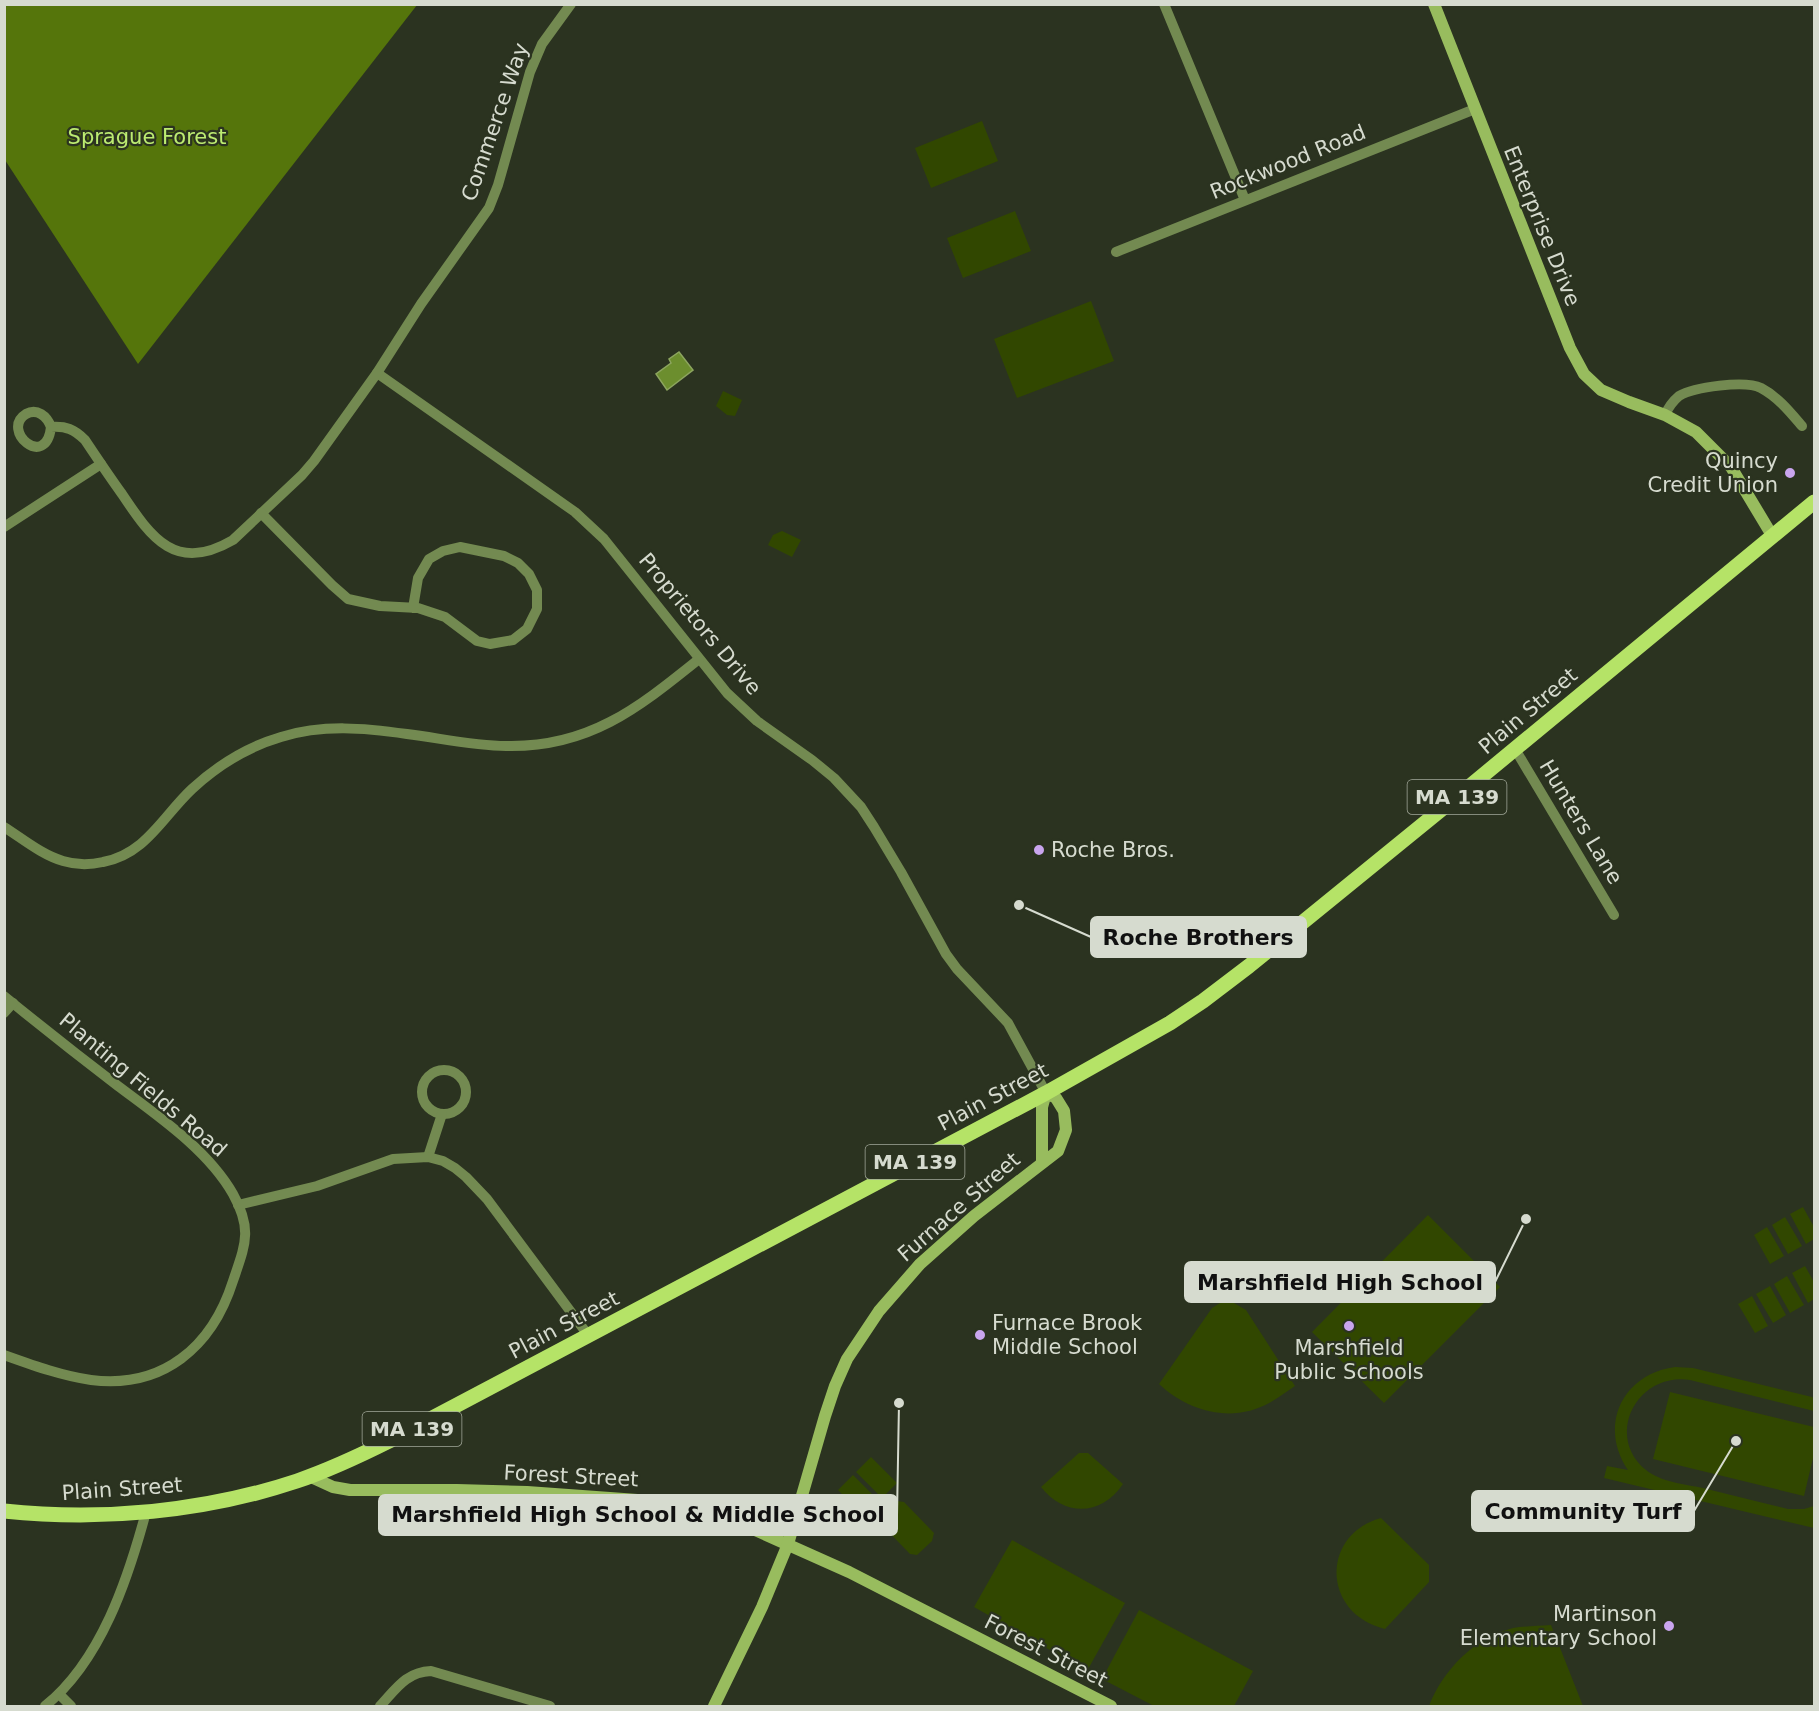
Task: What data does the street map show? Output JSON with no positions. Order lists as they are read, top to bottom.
{
  "streets": {
    "main road": ["Plain Street", "MA 139"],
    "street": [
      "Commerce Way",
      "Rockwood Road",
      "Enterprise Drive",
      "Proprietors Drive",
      "Hunters Lane",
      "Planting Fields Road",
      "Furnace Street",
      "Forest Street"
    ]
  },
  "crossings": [
    ["Commerce Way", "Proprietors Drive"],
    ["Rockwood Road", "Enterprise Drive"],
    ["Enterprise Drive", "Plain Street"],
    ["Proprietors Drive", "Plain Street"],
    ["Proprietors Drive", "Furnace Street"],
    ["Plain Street", "Hunters Lane"],
    ["Plain Street", "Furnace Street"],
    ["Plain Street", "Forest Street"],
    ["Furnace Street", "Forest Street"]
  ],
  "parks": ["Sprague Forest"],
  "places": [
    "Quincy Credit Union",
    "Roche Bros.",
    "Roche Brothers",
    "Marshfield High School",
    "Marshfield Public Schools",
    "Furnace Brook Middle School",
    "Marshfield High School & Middle School",
    "Community Turf",
    "Martinson Elementary School"
  ]
}
